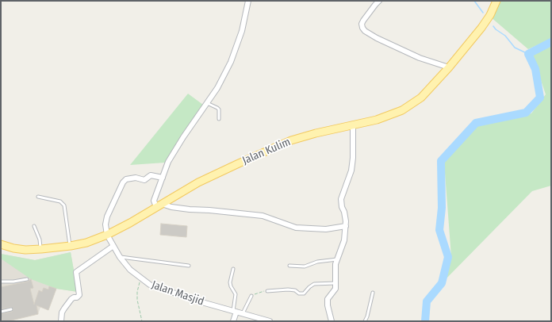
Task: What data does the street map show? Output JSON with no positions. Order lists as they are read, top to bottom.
{
  "streets": {
    "main road": ["Jalan Kulim"],
    "street": ["Jalan Masjid"]
  },
  "crossings": [
    ["Jalan Kulim", "Jalan Masjid"]
  ]
}
